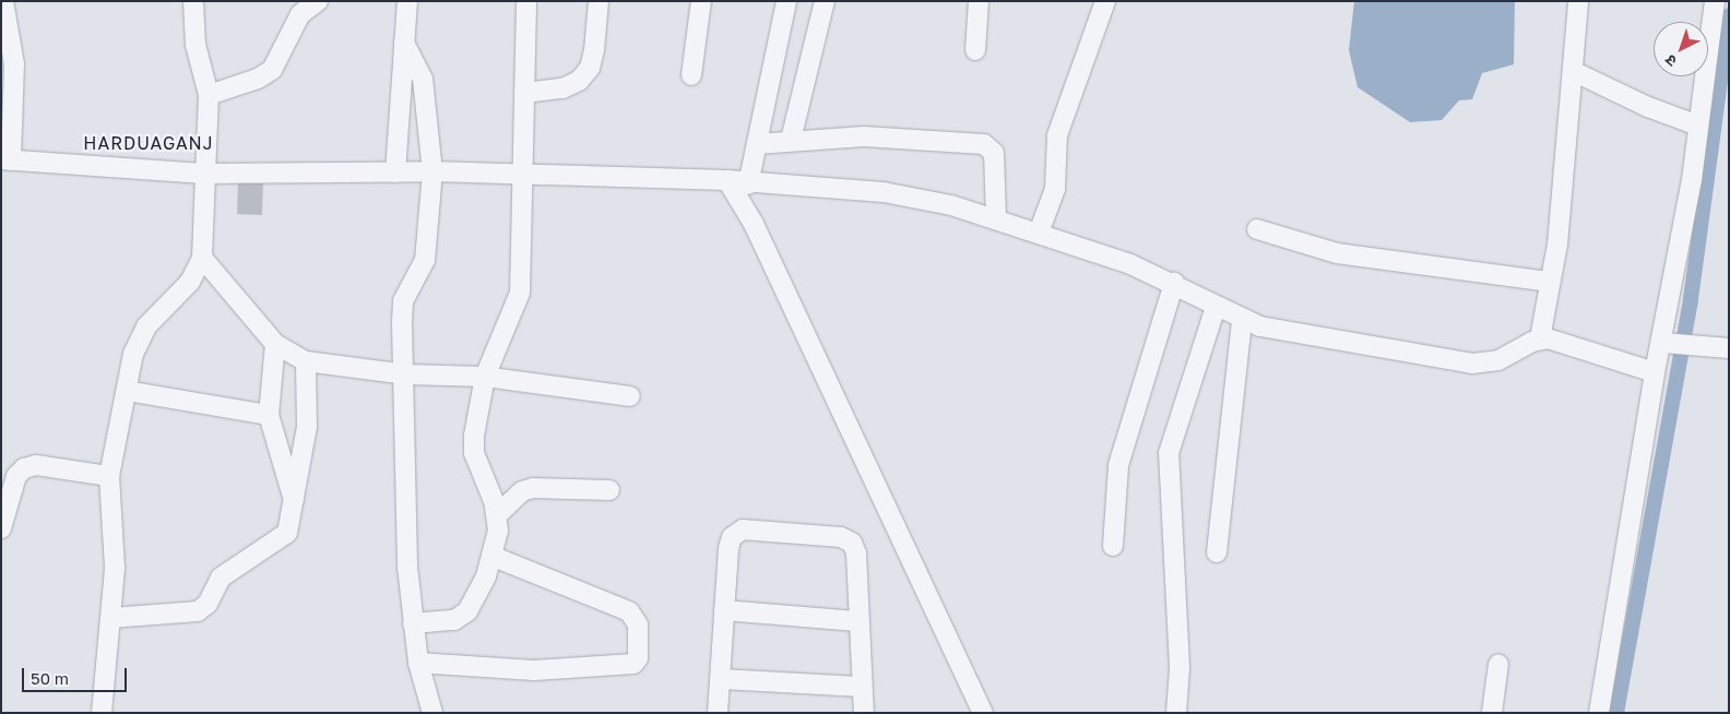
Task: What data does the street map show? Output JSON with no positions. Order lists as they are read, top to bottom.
{
  "districts": ["HARDUAGANJ"],
  "scale_bar": "50 m",
  "north": "bottom left"
}
